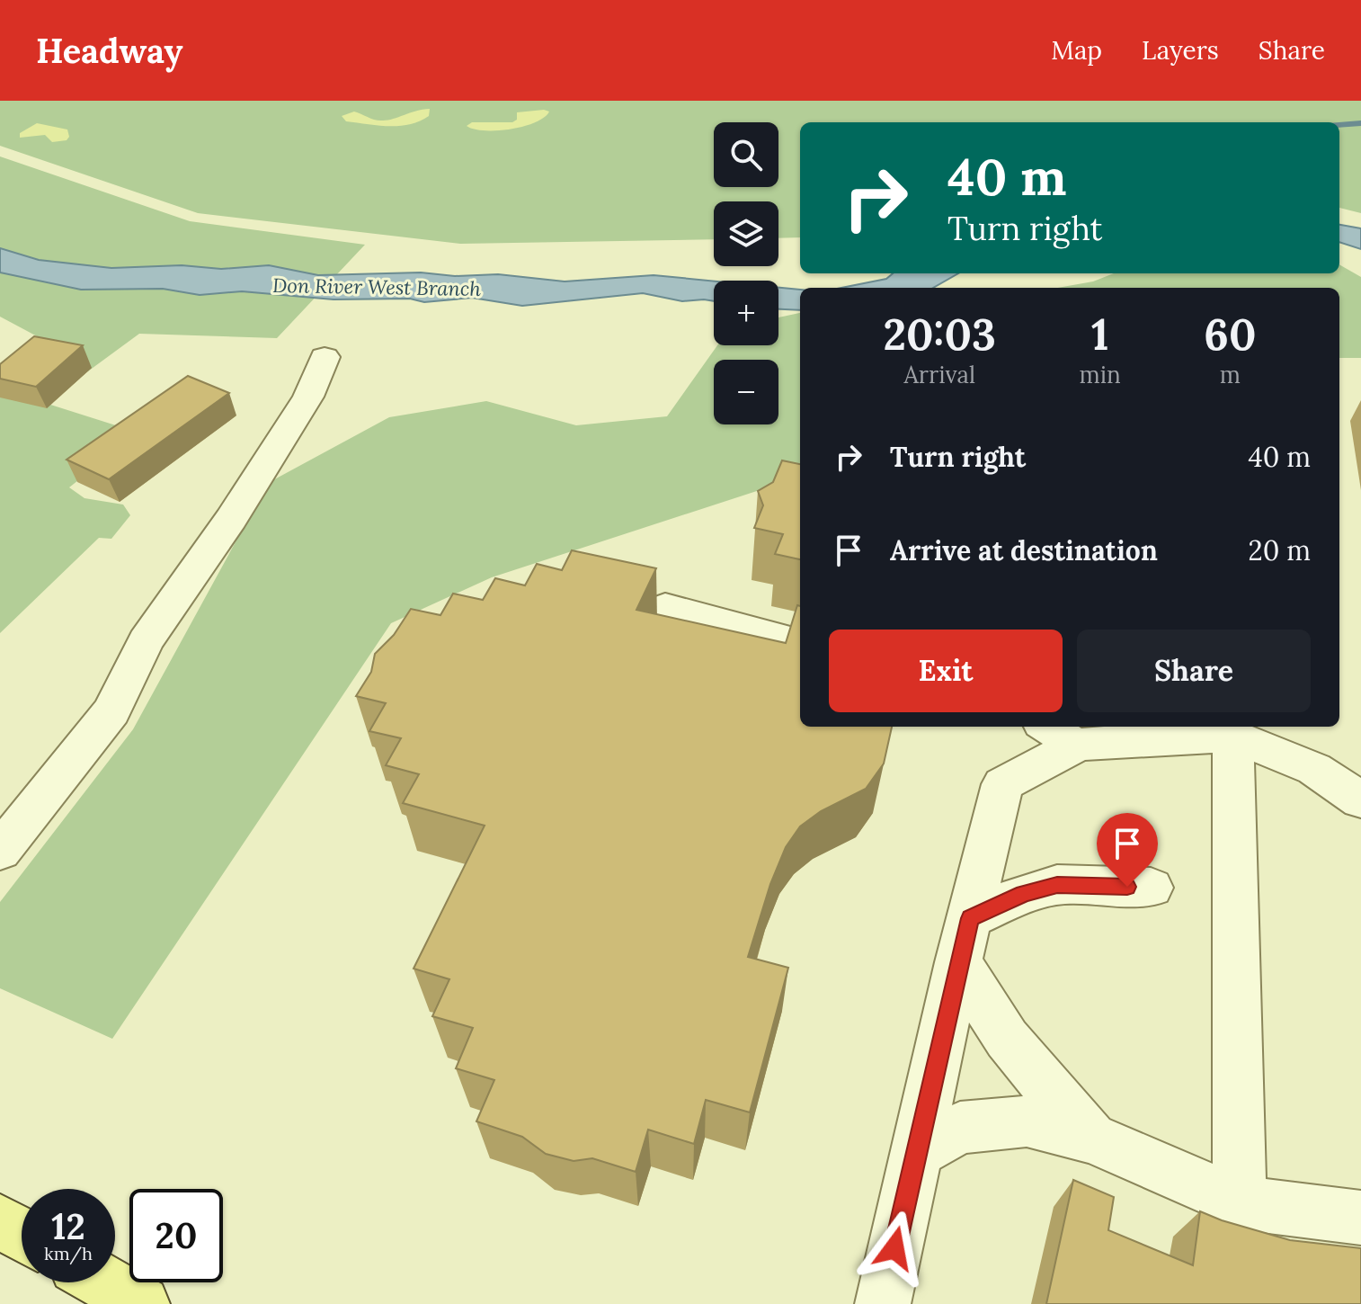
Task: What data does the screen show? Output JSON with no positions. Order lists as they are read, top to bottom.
{
  "water": ["Don River West Branch"],
  "page": {
    "header": "Headway",
    "nav": ["Map", "Layers", "Share"],
    "map_buttons": ["+", "−"],
    "turn": ["40 m", "Turn right"],
    "eta": [
      "20:03",
      "Arrival",
      "1",
      "min",
      "60",
      "m"
    ],
    "list": [
      {
        "name": "Turn right",
        "value": "40 m"
      },
      {
        "name": "Arrive at destination",
        "value": "20 m"
      }
    ],
    "buttons": ["Exit", "Share"],
    "speed": "12 km/h",
    "limit": "20"
  }
}
